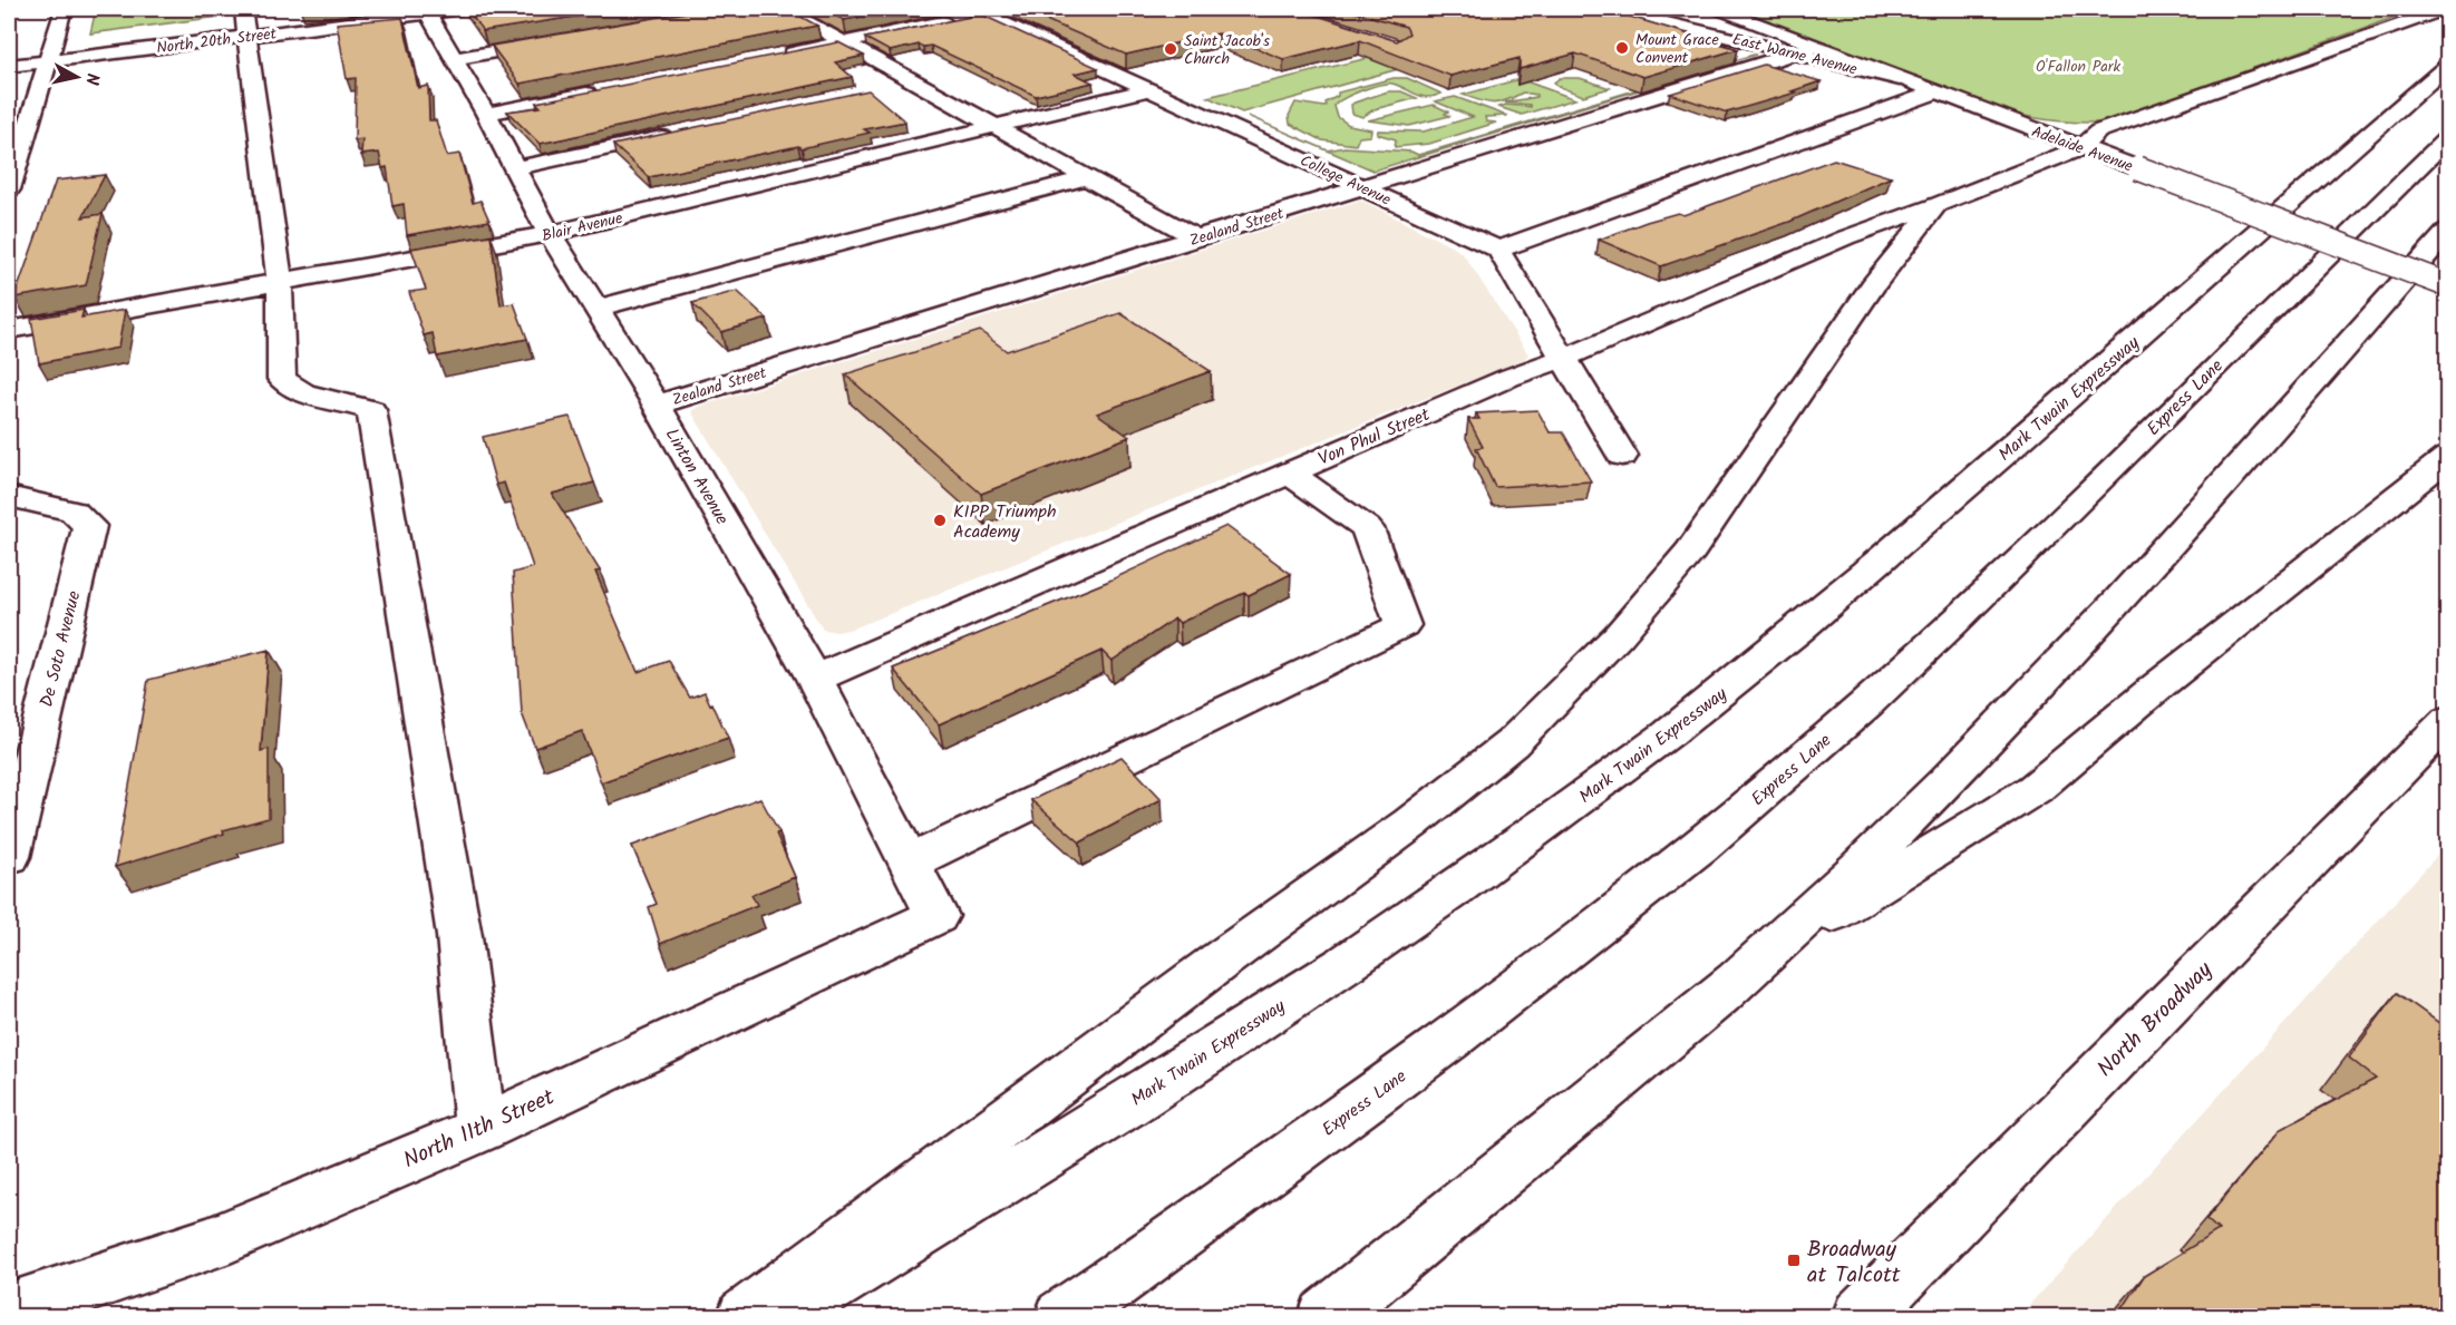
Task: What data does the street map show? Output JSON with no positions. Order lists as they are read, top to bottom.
{
  "streets": {
    "main road": [
      "North 20th Street",
      "East Warne Avenue",
      "Adelaide Avenue",
      "College Avenue",
      "Blair Avenue",
      "Zealand Street",
      "Express Lane",
      "Mark Twain Expressway",
      "Von Phul Street",
      "Linton Avenue",
      "De Soto Avenue",
      "North Broadway",
      "North 11th Street"
    ]
  },
  "crossings": [
    ["North 20th Street", "Linton Avenue"],
    ["East Warne Avenue", "Adelaide Avenue"],
    ["East Warne Avenue", "Zealand Street"],
    ["Adelaide Avenue", "Zealand Street"],
    ["Adelaide Avenue", "Von Phul Street"],
    ["College Avenue", "Blair Avenue"],
    ["College Avenue", "Zealand Street"],
    ["Blair Avenue", "Linton Avenue"],
    ["Zealand Street", "Linton Avenue"],
    ["Von Phul Street", "Linton Avenue"],
    ["Linton Avenue", "North 11th Street"]
  ],
  "parks": ["O'Fallon Park"],
  "places": {
    "other": ["Mount Grace Convent", "Saint Jacob's Church", "KIPP Triumph Academy"],
    "transit": ["Broadway at Talcott"]
  },
  "north": "right"
}
